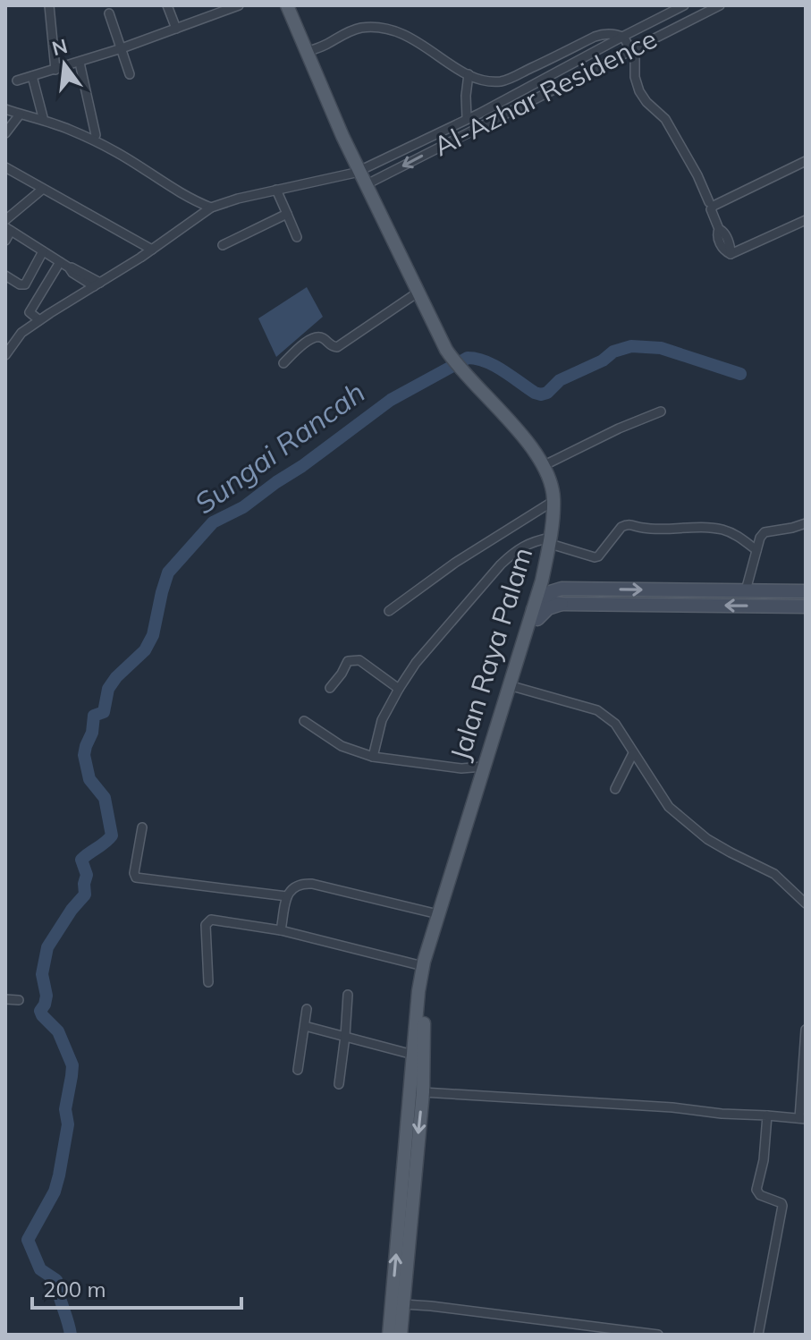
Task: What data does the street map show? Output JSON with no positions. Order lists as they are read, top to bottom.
{
  "streets": {
    "main road": ["Jalan Raya Palam"],
    "street": ["Al-Azhar Residence"]
  },
  "crossings": [
    ["Al-Azhar Residence", "Jalan Raya Palam"]
  ],
  "water": ["Sungai Rancah"],
  "scale_bar": "200 m",
  "north": "top"
}
